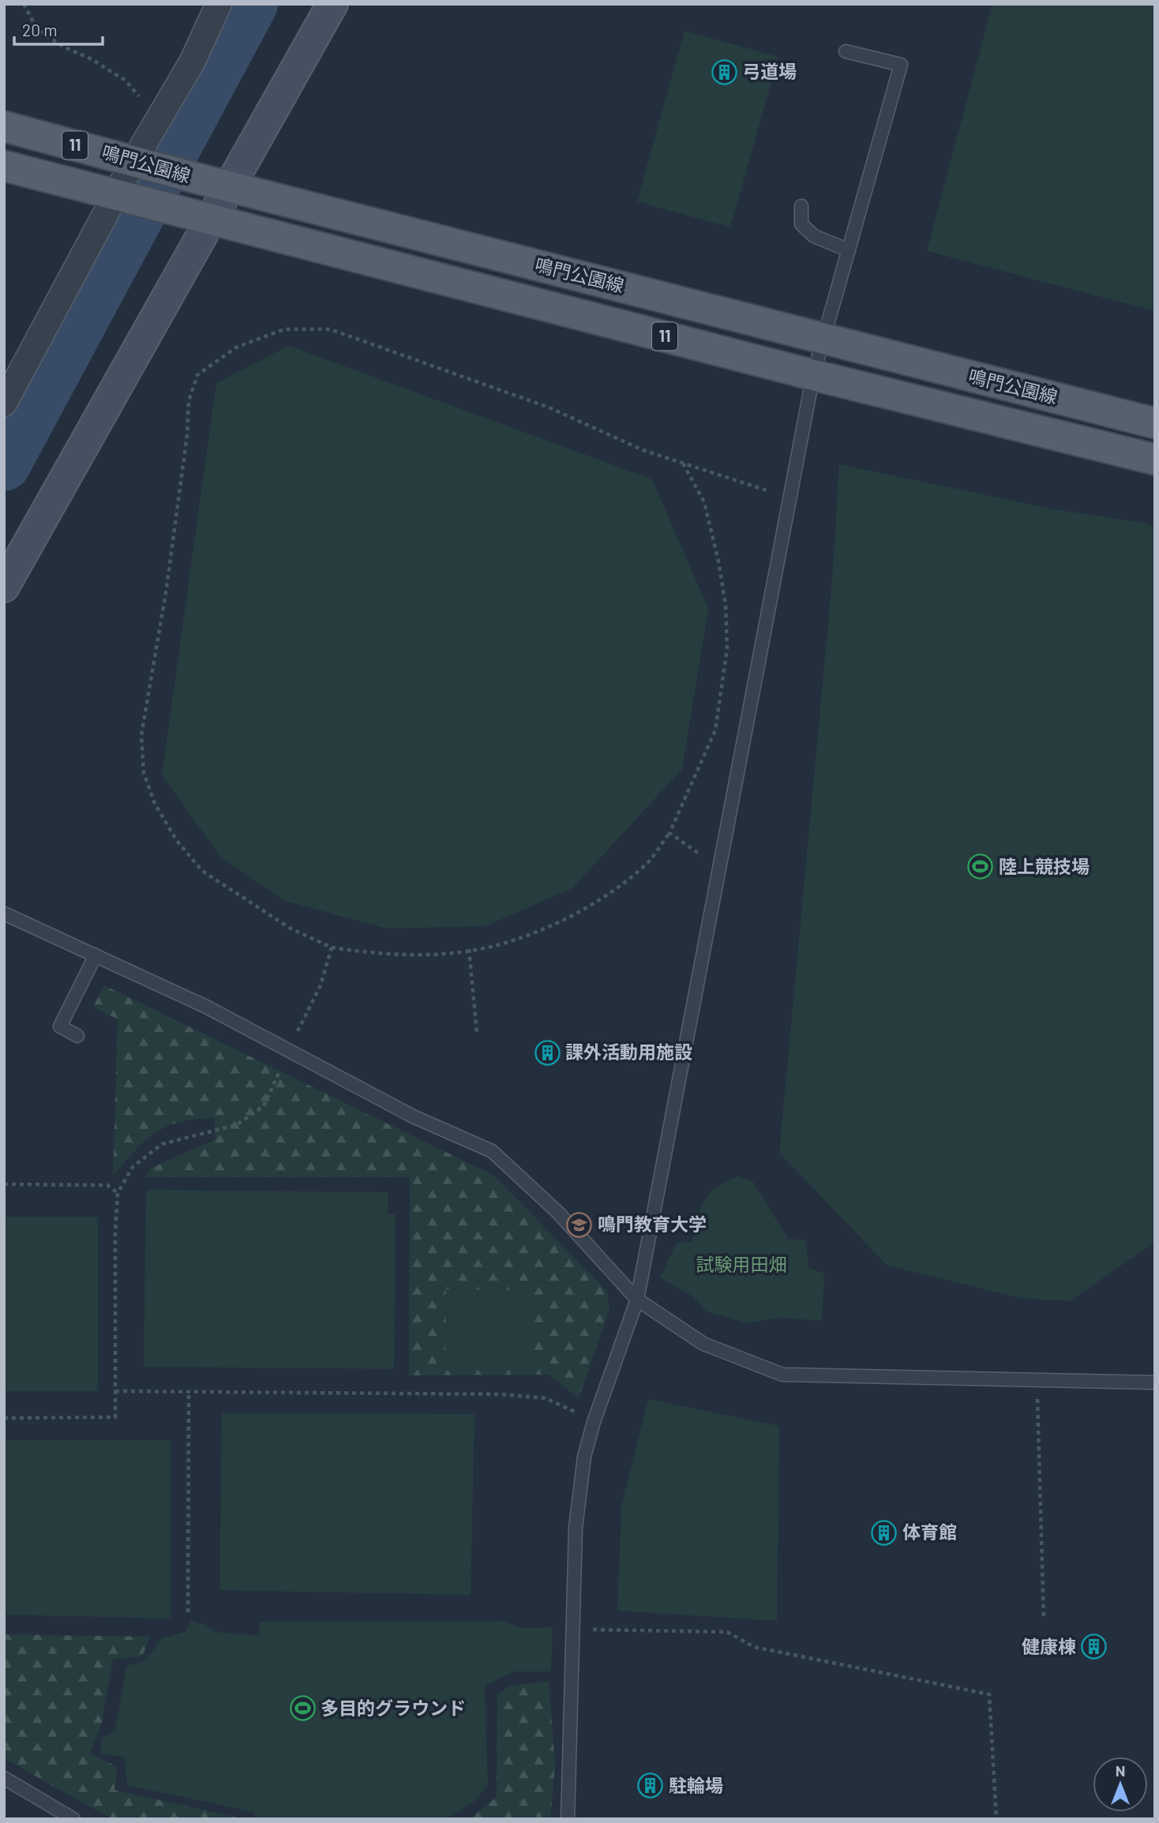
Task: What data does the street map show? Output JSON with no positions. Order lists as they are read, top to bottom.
{
  "streets": {
    "main road": ["11", "鳴門公園線"]
  },
  "parks": ["試験用田畑"],
  "places": {
    "building": [
      "弓道場",
      "課外活動用施設",
      "体育館",
      "健康棟",
      "駐輪場"
    ],
    "sports": ["陸上競技場", "多目的グラウンド"],
    "school or university": ["鳴門教育大学"]
  },
  "scale_bar": "20 m",
  "north": "top"
}
